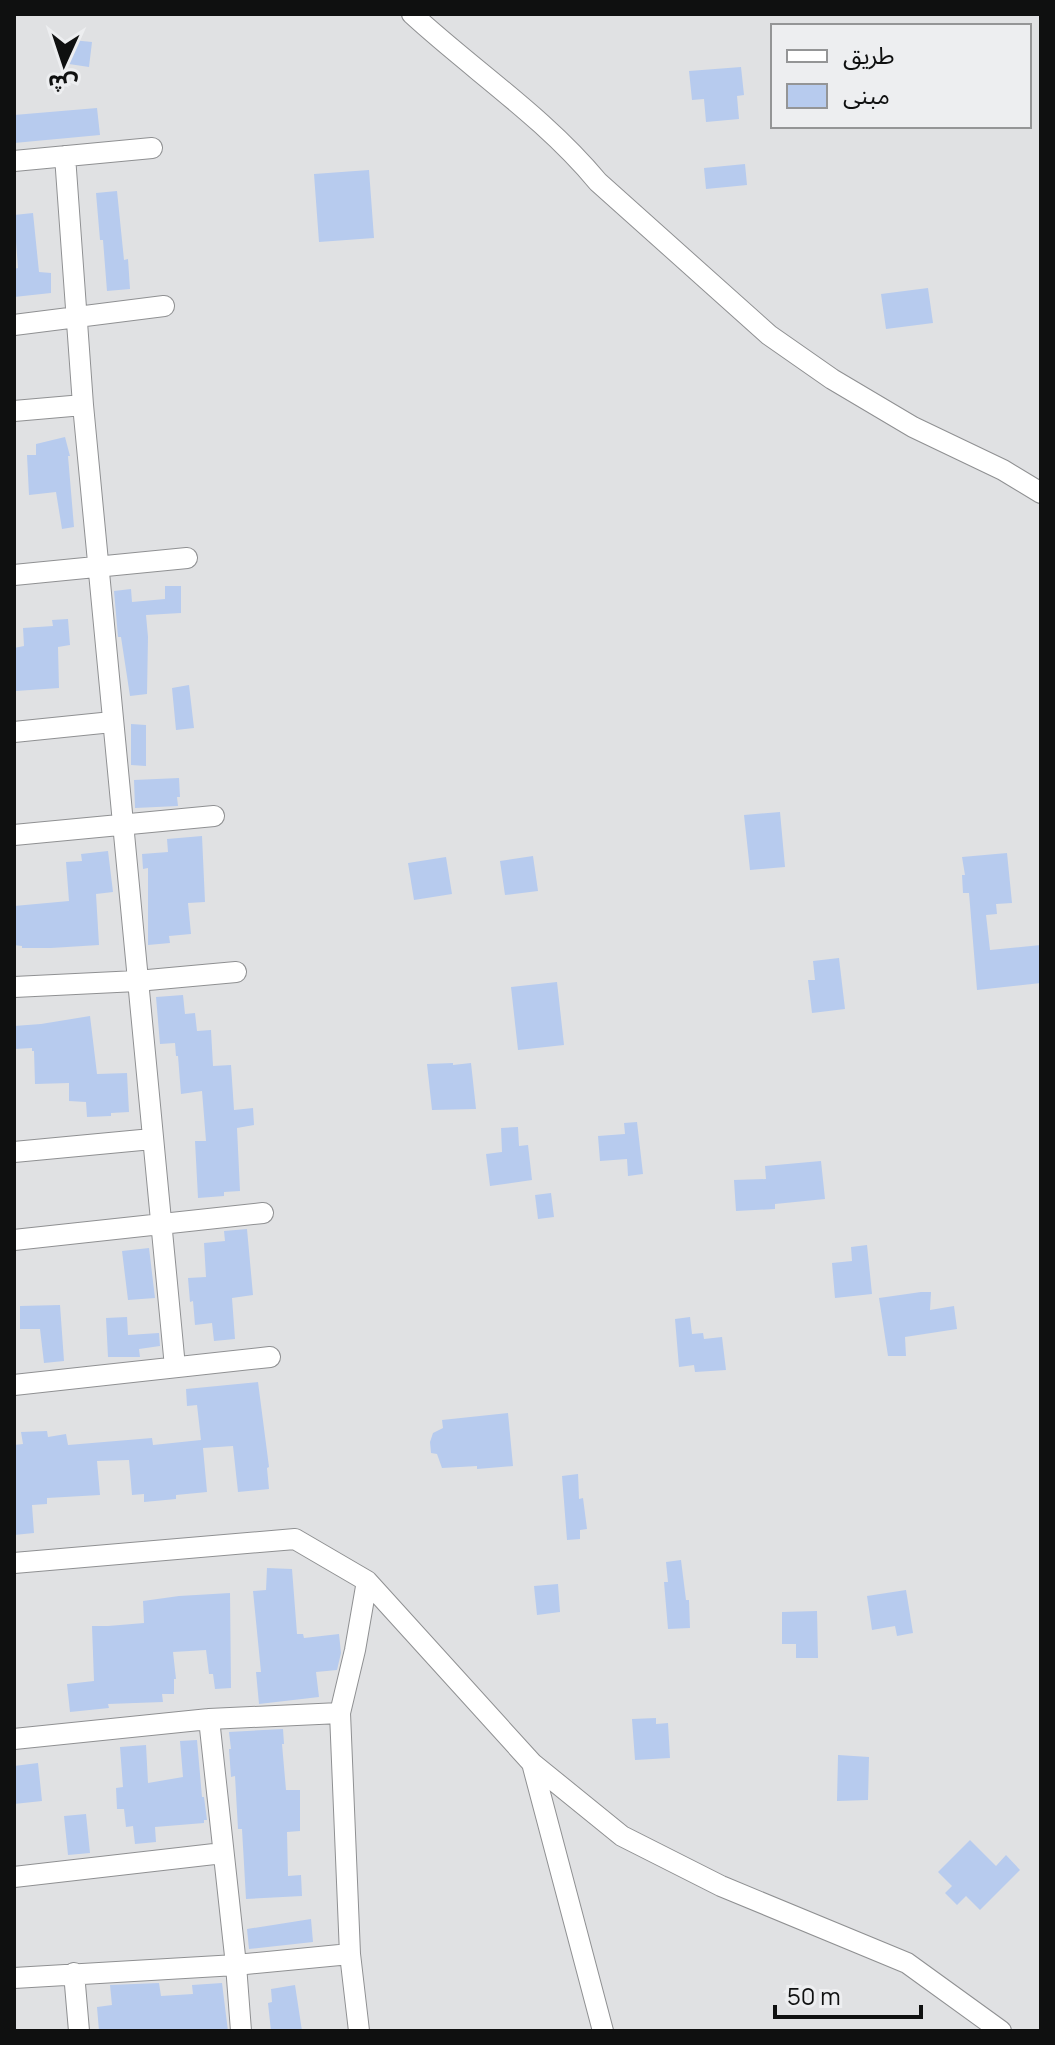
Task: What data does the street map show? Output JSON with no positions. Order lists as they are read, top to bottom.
{
  "legend": ["طريق", "مبنى"],
  "scale_bar": "50 m",
  "north": "bottom"
}
